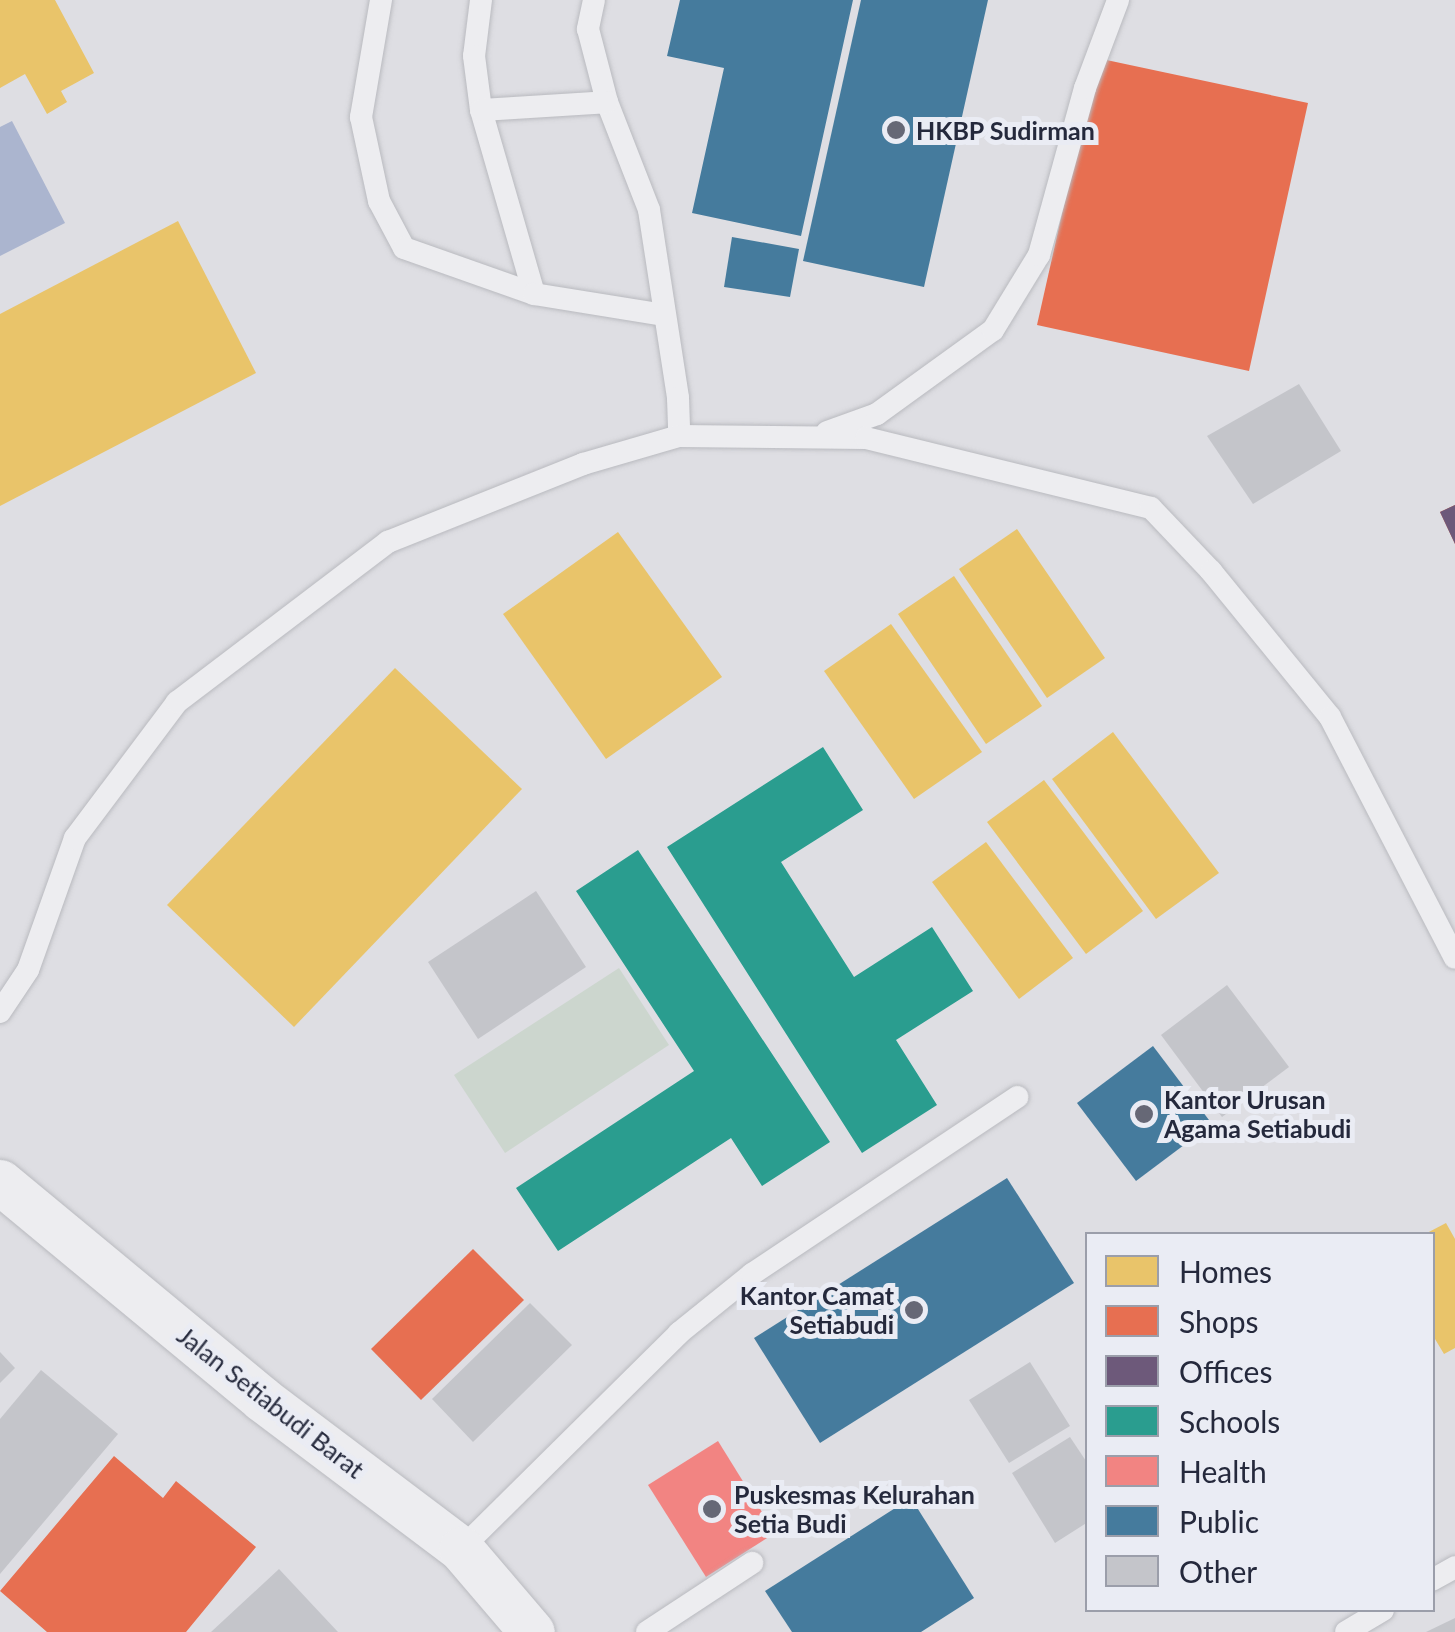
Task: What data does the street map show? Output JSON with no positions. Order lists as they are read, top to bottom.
{
  "streets": {
    "street": ["Jalan Setiabudi Barat"]
  },
  "places": [
    "HKBP Sudirman",
    "Kantor Urusan Agama Setiabudi",
    "Kantor Camat Setiabudi",
    "Puskesmas Kelurahan Setia Budi"
  ],
  "legend": [
    "Homes",
    "Shops",
    "Offices",
    "Schools",
    "Health",
    "Public",
    "Other"
  ]
}
